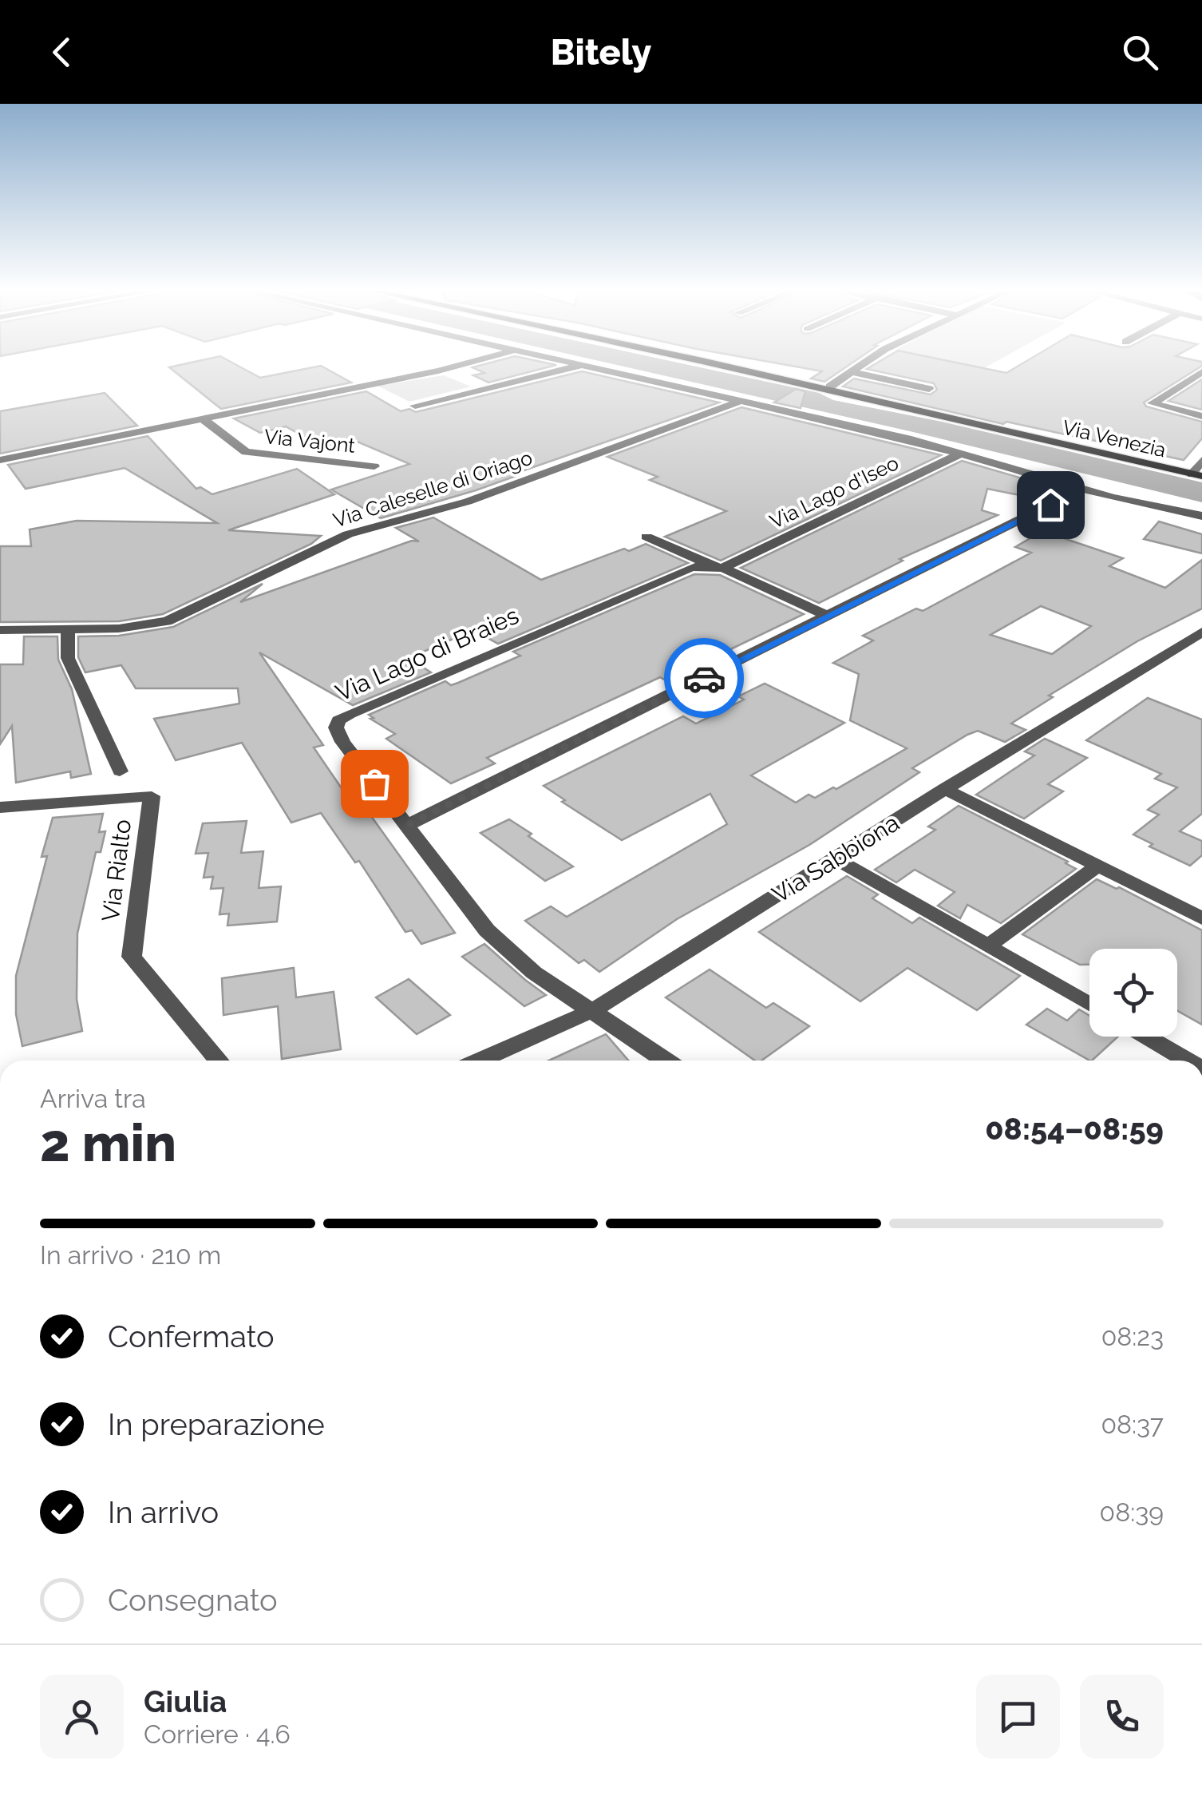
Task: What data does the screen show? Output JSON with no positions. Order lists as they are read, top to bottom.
{
  "streets": {
    "main road": ["Via Venezia"],
    "street": [
      "Via Vajont",
      "Via Caleselle di Oriago",
      "Via Lago d'Iseo",
      "Via Lago di Braies",
      "Via Sabbiona",
      "Via Rialto"
    ]
  },
  "crossings": [
    ["Via Lago d'Iseo", "Via Lago di Braies"],
    ["Via Lago di Braies", "Via Sabbiona"]
  ],
  "page": {
    "header": "Bitely",
    "heading": ["2 min", "Arriva tra", "08:54–08:59"],
    "panel": ["Giulia", "Corriere · 4.6"],
    "bar": "In arrivo · 210 m",
    "list": [
      ["Confermato", "08:23"],
      ["In preparazione", "08:37"],
      ["In arrivo", "08:39"],
      "Consegnato"
    ]
  }
}
